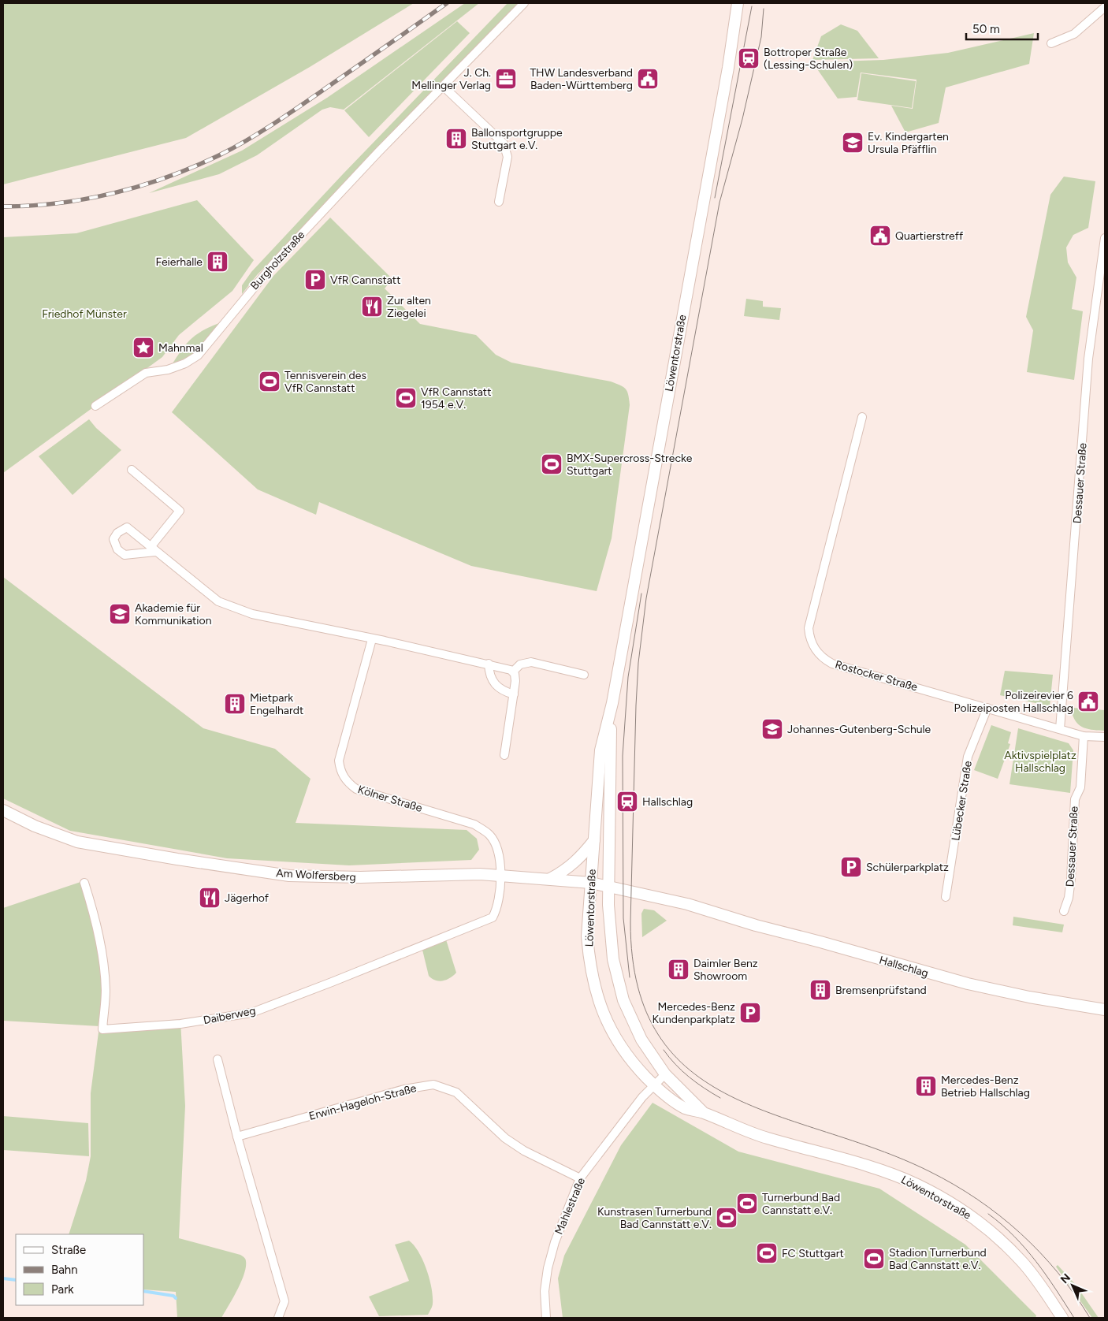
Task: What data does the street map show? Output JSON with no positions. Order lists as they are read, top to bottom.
{
  "streets": {
    "main road": ["Löwentorstraße", "Am Wolfersberg", "Hallschlag"],
    "street": [
      "Burgholzstraße",
      "Dessauer Straße",
      "Rostocker Straße",
      "Kölner Straße",
      "Lübecker Straße",
      "Daiberweg",
      "Erwin-Hageloh-Straße",
      "Mahlestraße"
    ]
  },
  "crossings": [
    ["Löwentorstraße", "Am Wolfersberg"],
    ["Löwentorstraße", "Hallschlag"],
    ["Löwentorstraße", "Mahlestraße"],
    ["Dessauer Straße", "Rostocker Straße"],
    ["Rostocker Straße", "Lübecker Straße"],
    ["Kölner Straße", "Am Wolfersberg"],
    ["Kölner Straße", "Daiberweg"],
    ["Am Wolfersberg", "Hallschlag"],
    ["Am Wolfersberg", "Daiberweg"],
    ["Erwin-Hageloh-Straße", "Mahlestraße"]
  ],
  "parks": ["Friedhof Münster", "Aktivspielplatz Hallschlag"],
  "places": {
    "station": ["Bottroper Straße (Lessing-Schulen)", "Hallschlag"],
    "office": ["J. Ch. Mellinger Verlag"],
    "public building": ["THW Landesverband Baden-Württemberg", "Quartierstreff", "Polizeirevier 6 Polizeiposten Hallschlag"],
    "building": [
      "Ballonsportgruppe Stuttgart e.V.",
      "Feierhalle",
      "Mietpark Engelhardt",
      "Daimler Benz Showroom",
      "Bremsenprüfstand",
      "Mercedes-Benz Betrieb Hallschlag"
    ],
    "school or university": ["Ev. Kindergarten Ursula Pfäfflin", "Akademie für Kommunikation", "Johannes-Gutenberg-Schule"],
    "parking": ["VfR Cannstatt", "Schülerparkplatz", "Mercedes-Benz Kundenparkplatz"],
    "restaurant": ["Zur alten Ziegelei", "Jägerhof"],
    "place": ["Mahnmal"],
    "sports": [
      "Tennisverein des VfR Cannstatt",
      "VfR Cannstatt 1954 e.V.",
      "BMX-Supercross-Strecke Stuttgart",
      "Turnerbund Bad Cannstatt e.V.",
      "Kunstrasen Turnerbund Bad Cannstatt e.V.",
      "FC Stuttgart",
      "Stadion Turnerbund Bad Cannstatt e.V."
    ]
  },
  "legend": ["Straße", "Bahn", "Park"],
  "scale_bar": "50 m",
  "north": "top left"
}
